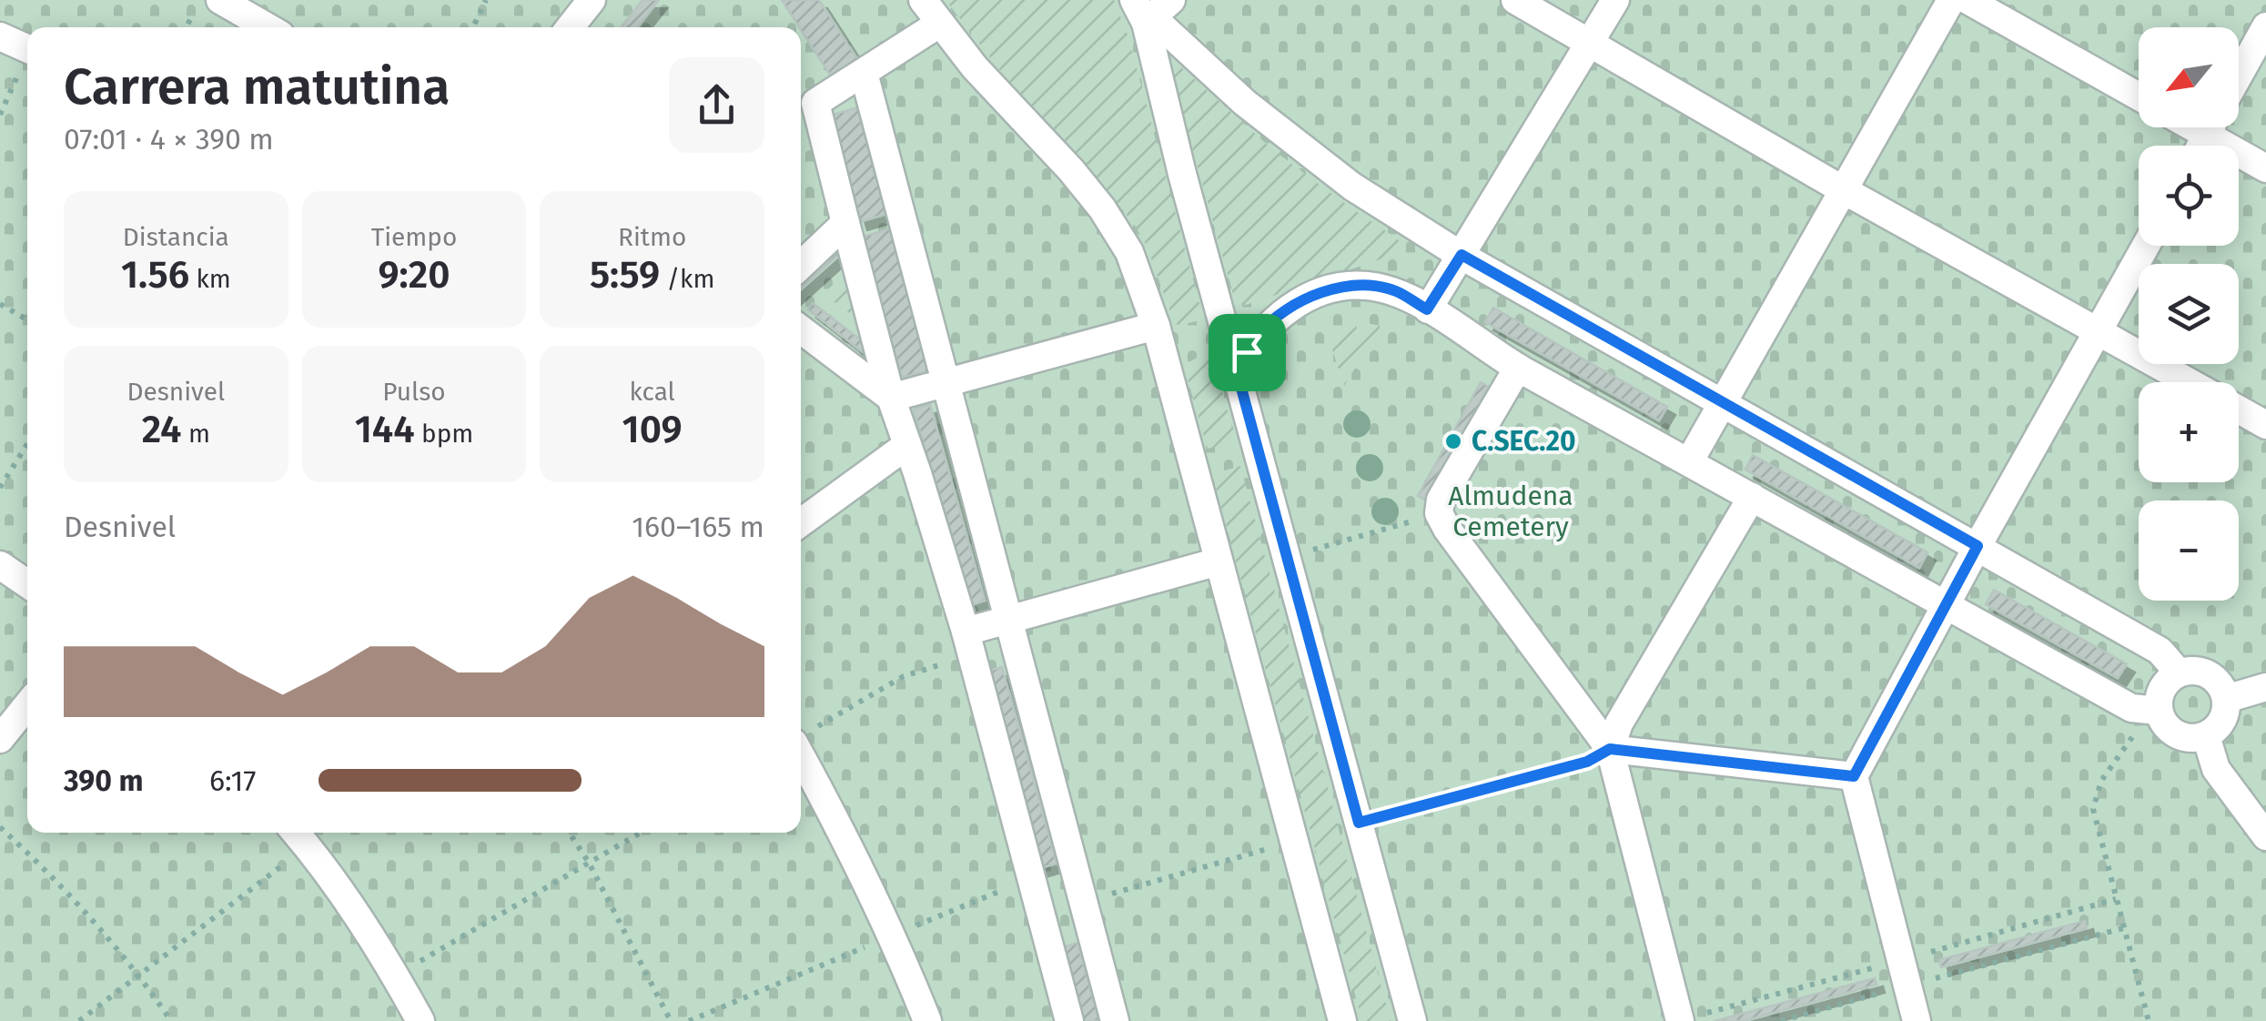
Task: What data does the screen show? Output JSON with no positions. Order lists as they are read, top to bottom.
{
  "parks": ["Almudena Cemetery"],
  "places": ["C.SEC.20"],
  "north": "bottom left",
  "page": {
    "map_buttons": ["+", "−"],
    "heading": ["Carrera matutina", "07:01 · 4 × 390 m"],
    "stats": [
      ["Distancia", "1.56 km"],
      ["Tiempo", "9:20"],
      ["Ritmo", "5:59 /km"],
      ["Desnivel", "24 m"],
      ["Pulso", "144 bpm"],
      ["kcal", "109"]
    ],
    "chart": ["Desnivel", "160–165 m"],
    "list": [
      {
        "name": "390 m",
        "note": "6:17"
      }
    ]
  }
}
